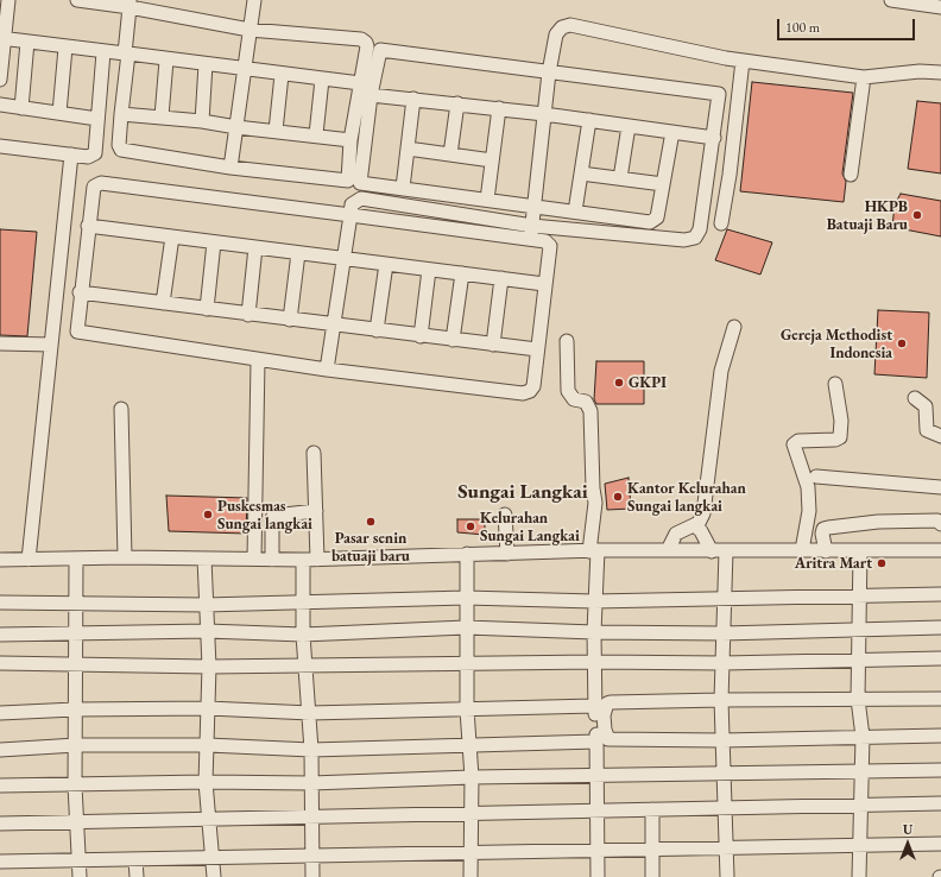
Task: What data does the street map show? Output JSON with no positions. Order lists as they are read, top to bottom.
{
  "districts": ["Sungai Langkai"],
  "places": [
    "HKPB Batuaji Baru",
    "Gereja Methodist Indonesia",
    "GKPI",
    "Kantor Kelurahan Sungai langkai",
    "Puskesmas Sungai langkai",
    "Pasar senin batuaji baru",
    "Kelurahan Sungai Langkai",
    "Aritra Mart"
  ],
  "scale_bar": "100 m",
  "north": "top"
}
